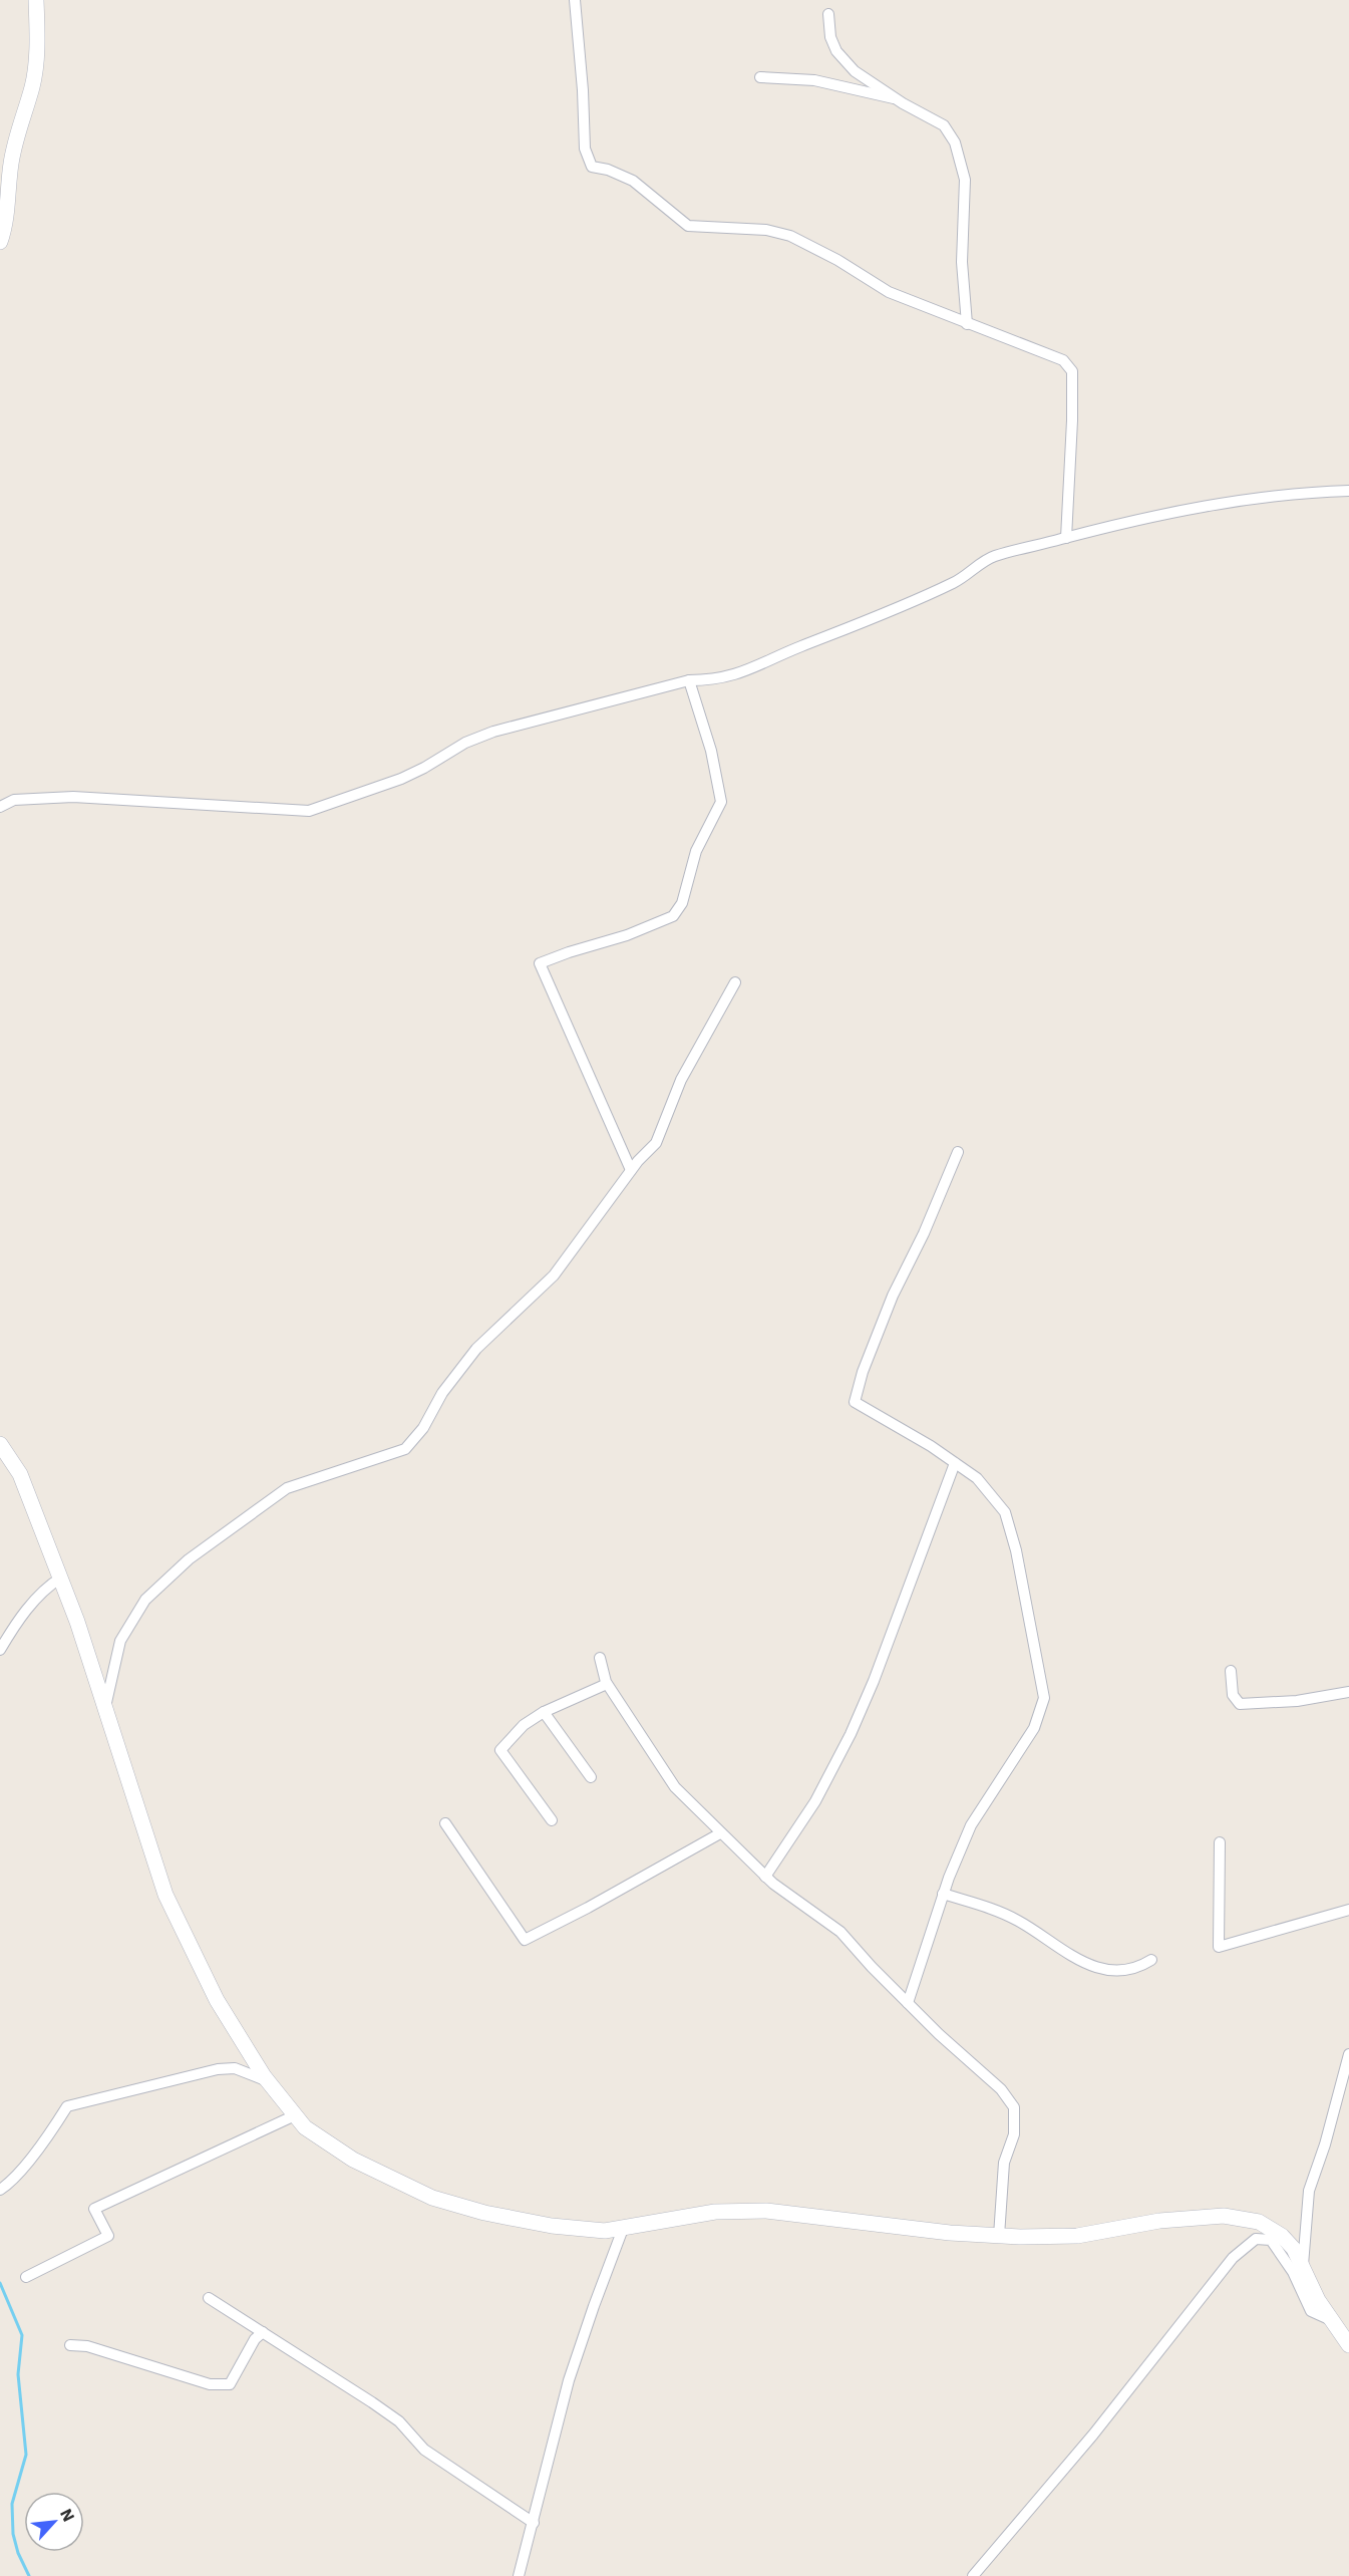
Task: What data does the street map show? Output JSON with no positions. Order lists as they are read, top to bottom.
{
  "north": "top right"
}
